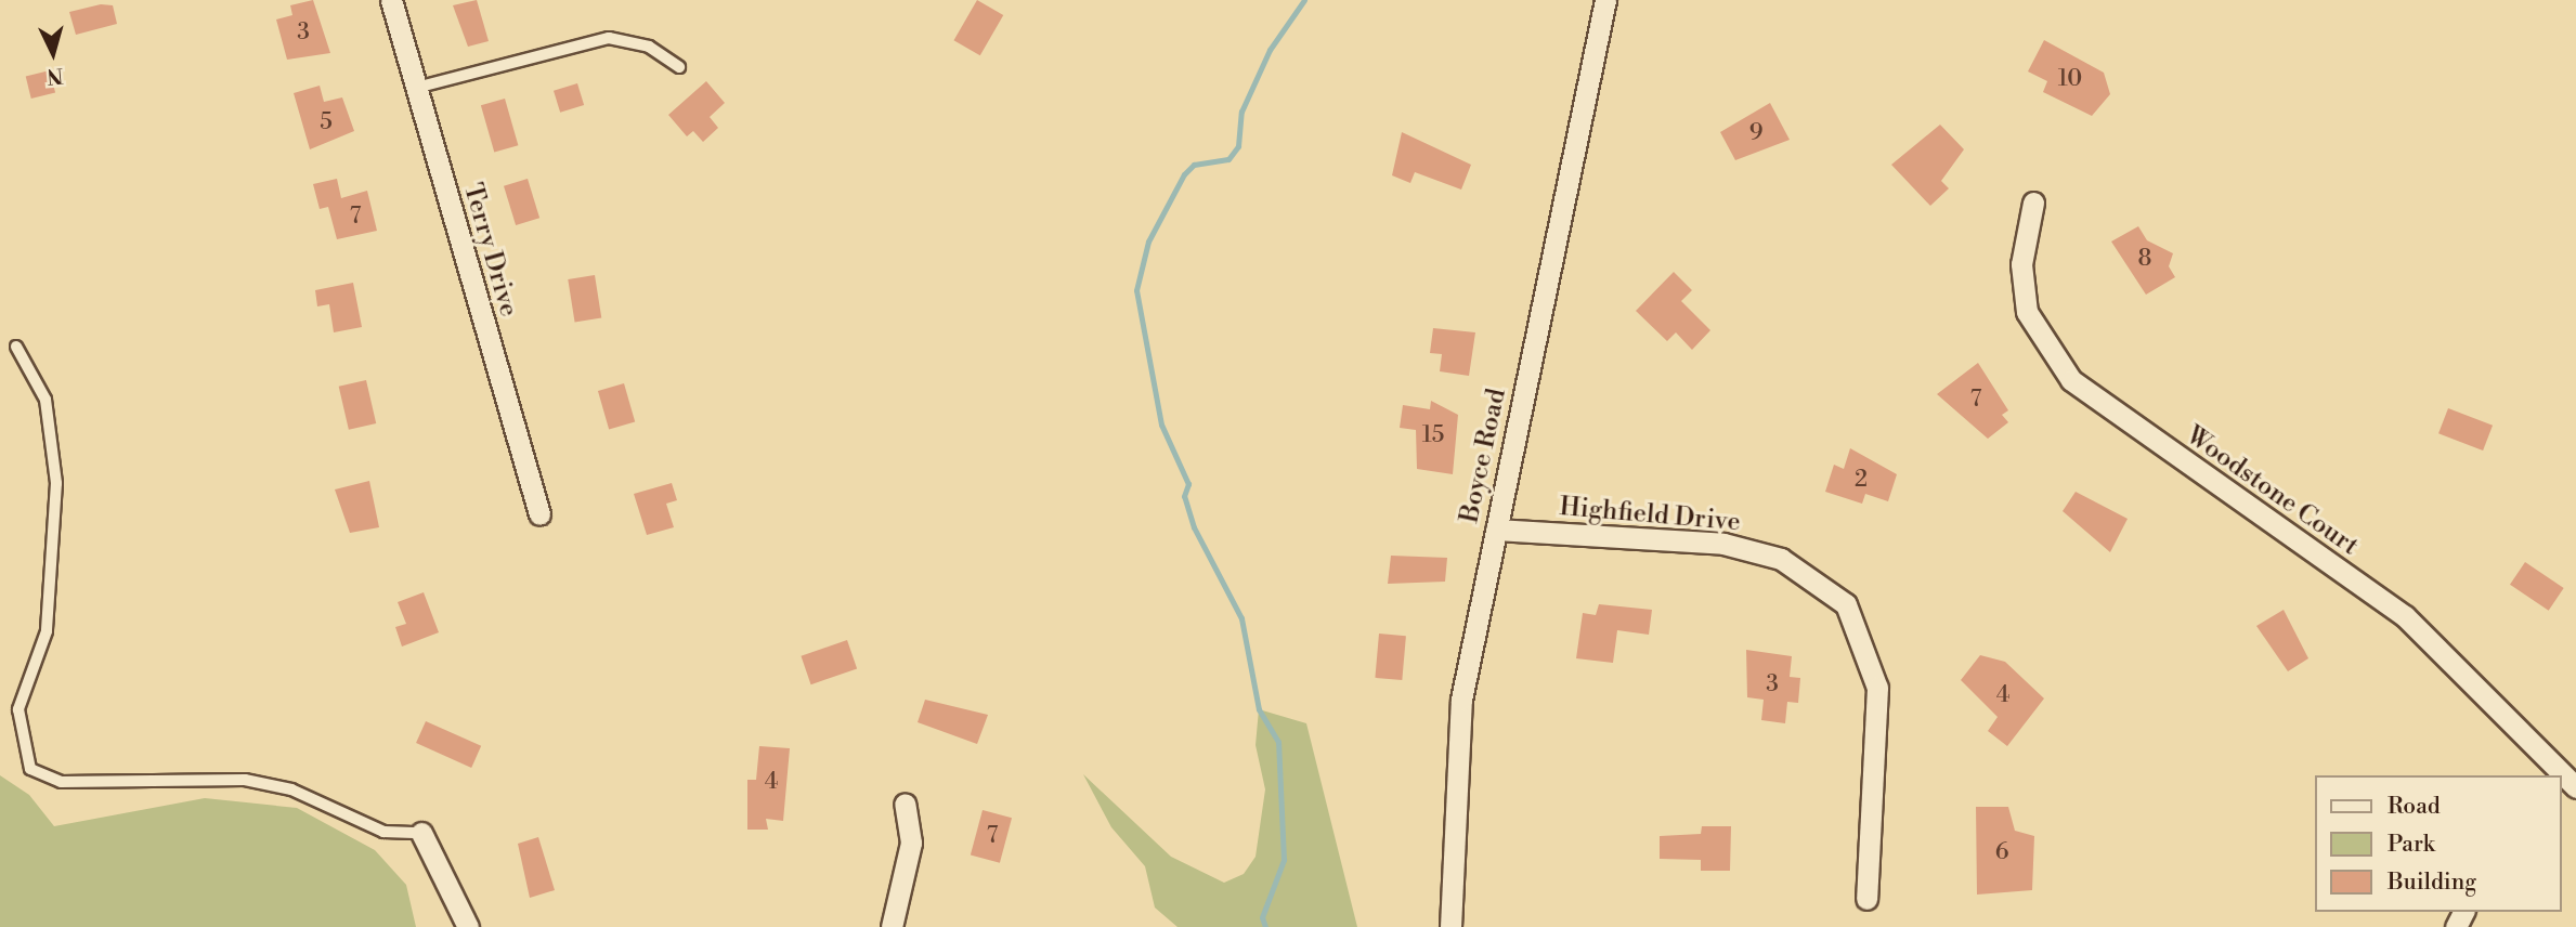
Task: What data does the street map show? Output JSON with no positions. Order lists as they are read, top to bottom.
{
  "streets": {
    "street": [
      "Terry Drive",
      "Boyce Road",
      "Woodstone Court",
      "Highfield Drive"
    ]
  },
  "crossings": [
    ["Boyce Road", "Highfield Drive"]
  ],
  "house_numbers": [
    "3",
    "10",
    "5",
    "9",
    "7",
    "8",
    "7",
    "15",
    "2",
    "3",
    "4",
    "4",
    "7",
    "6"
  ],
  "legend": ["Road", "Park", "Building"],
  "north": "bottom"
}
